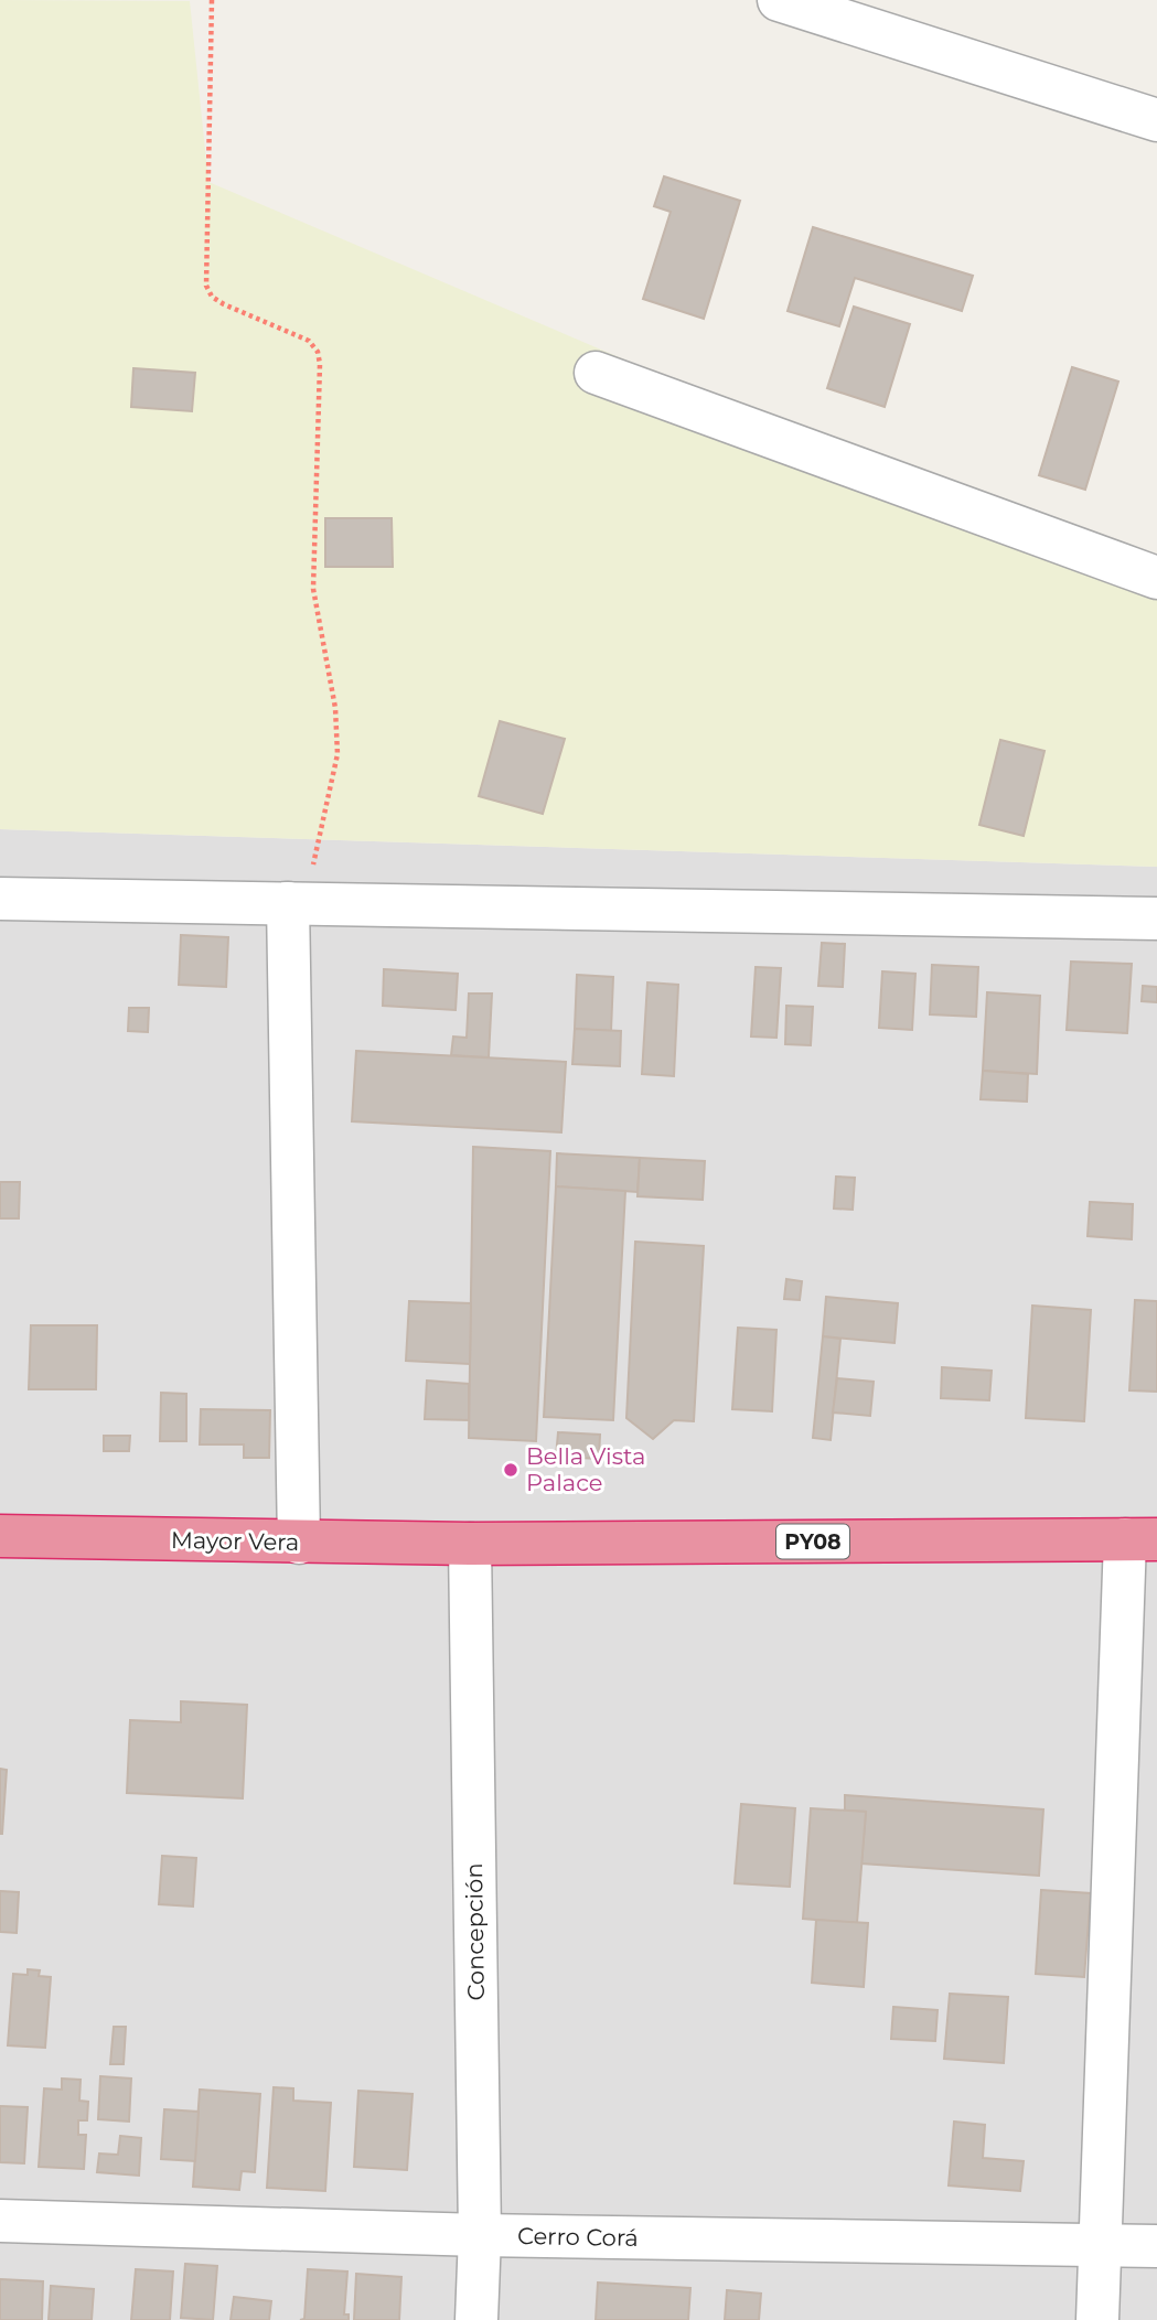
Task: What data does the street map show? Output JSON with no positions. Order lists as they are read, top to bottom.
{
  "streets": {
    "highway": ["Mayor Vera", "PY08"],
    "street": ["Concepción", "Cerro Corá"]
  },
  "crossings": [
    ["Mayor Vera", "PY08"],
    ["Mayor Vera", "Concepción"],
    ["PY08", "Concepción"],
    ["Concepción", "Cerro Corá"]
  ],
  "places": ["Bella Vista Palace"]
}
